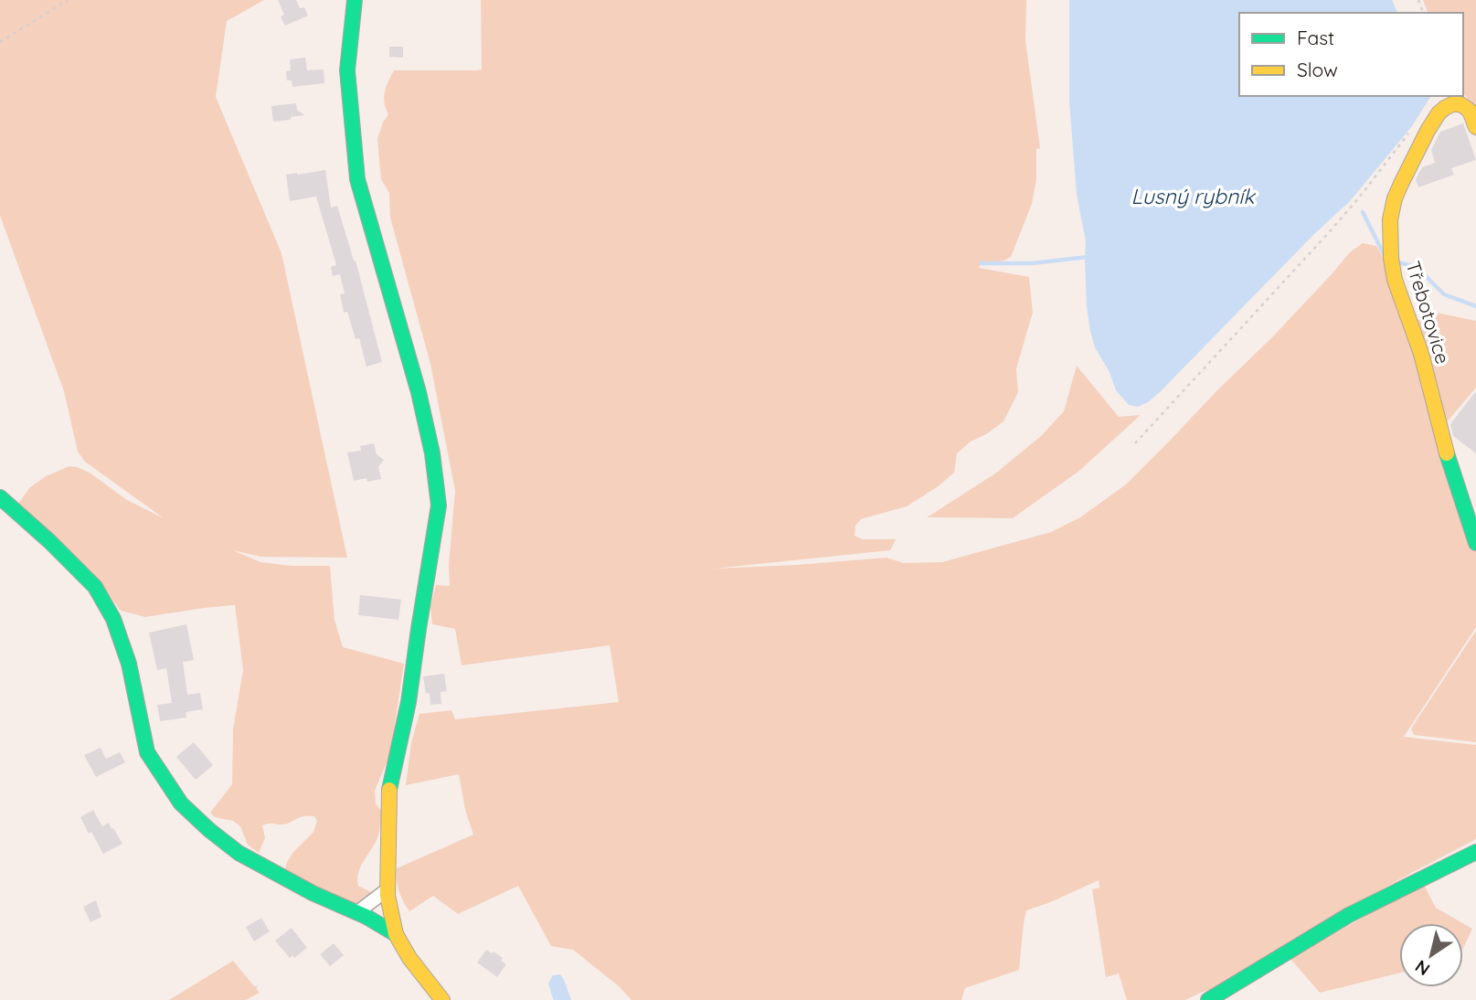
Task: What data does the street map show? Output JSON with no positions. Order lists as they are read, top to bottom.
{
  "streets": {
    "street": ["Třebotovice"]
  },
  "water": ["Lusný rybník"],
  "legend": ["Fast", "Slow"],
  "north": "bottom left"
}
